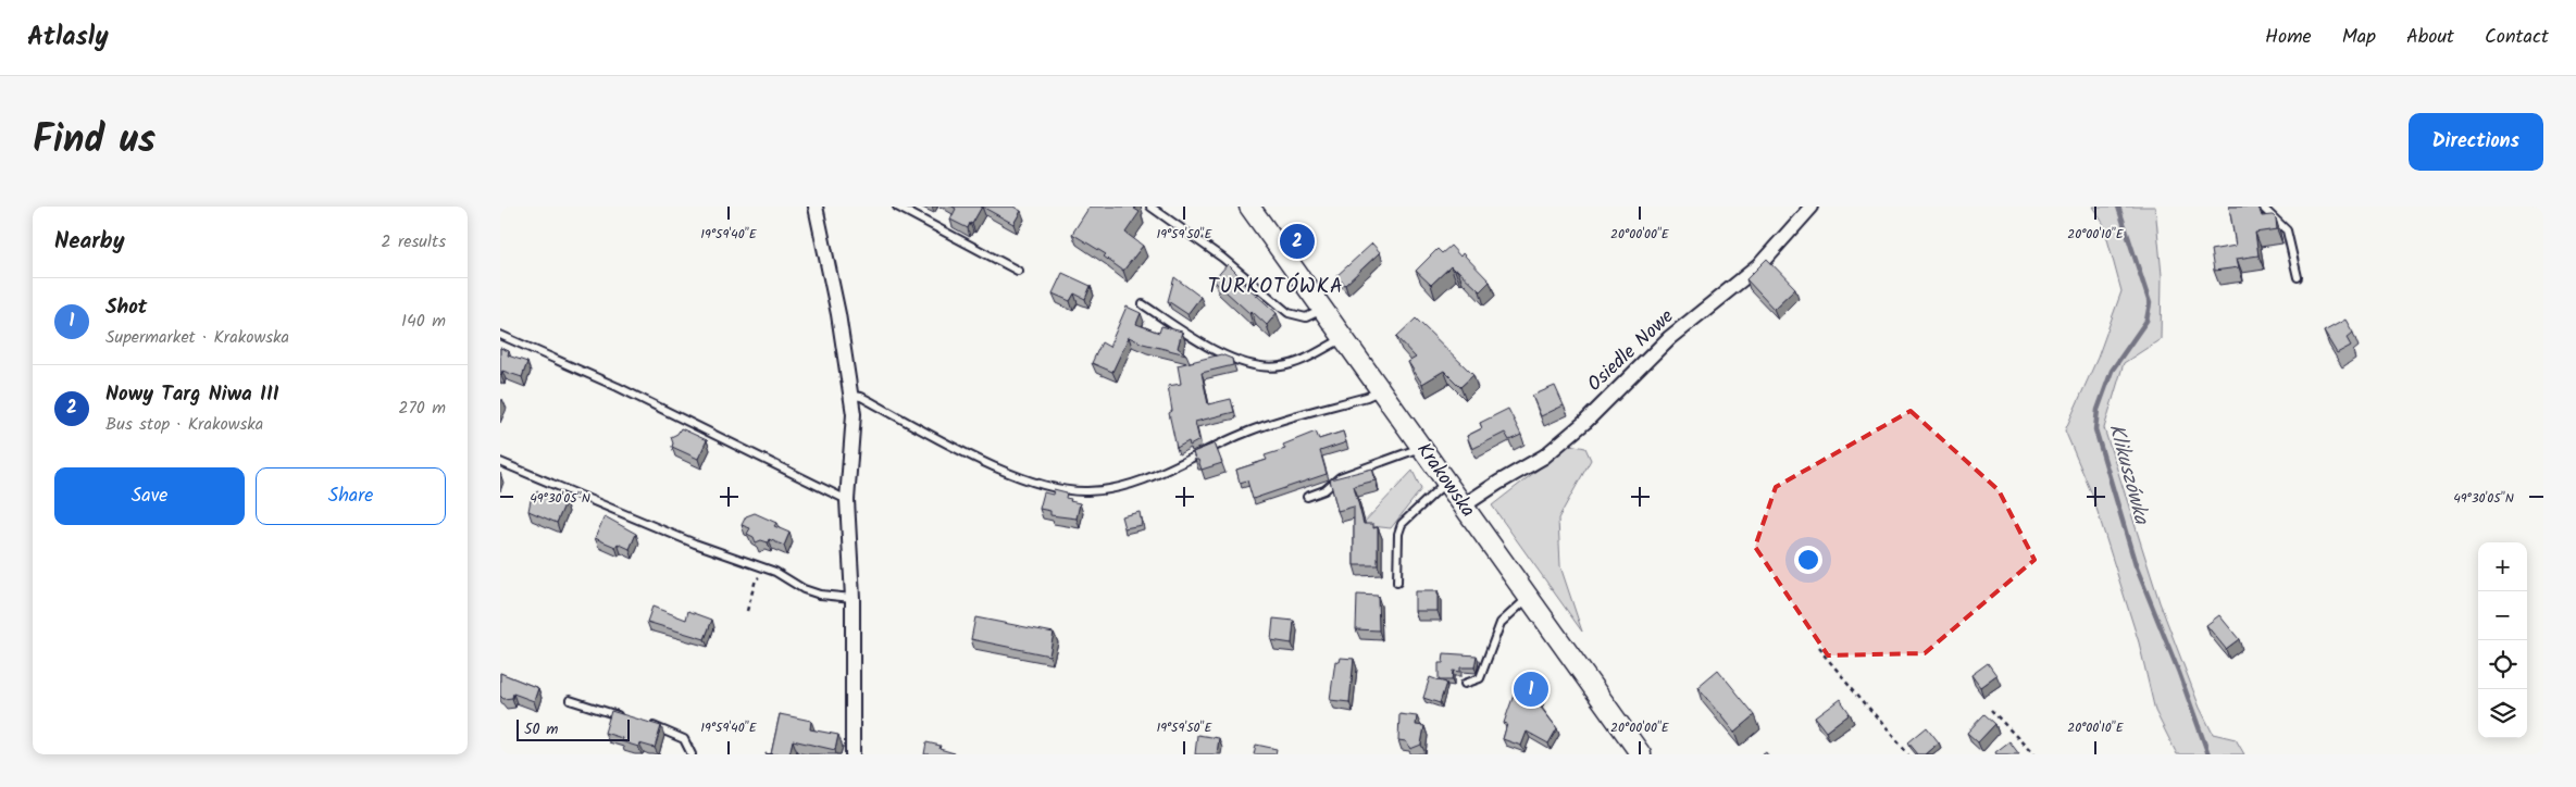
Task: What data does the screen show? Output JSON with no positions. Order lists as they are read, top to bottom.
{
  "streets": {
    "main road": ["Krakowska"],
    "street": ["Osiedle Nowe"]
  },
  "crossings": [
    ["Osiedle Nowe", "Krakowska"]
  ],
  "districts": ["TURKOTÓWKA"],
  "water": ["Klikuszówka"],
  "scale_bar": "50 m",
  "page": {
    "header": "Atlasly",
    "nav": [
      "Home",
      "Map",
      "About",
      "Contact"
    ],
    "title": "Find us",
    "buttons": [
      "Directions",
      ["Save", "Share"]
    ],
    "heading": ["Nearby", "2 results"],
    "pins": ["2", "1"],
    "list": [
      {
        "mark": "1",
        "name": "Shot",
        "note": "Supermarket · Krakowska",
        "value": "140 m"
      },
      {
        "mark": "2",
        "name": "Nowy Targ Niwa III",
        "note": "Bus stop · Krakowska",
        "value": "270 m"
      }
    ],
    "map_buttons": ["+", "−"],
    "scale": "50 m"
  },
  "coordinates": [
    "19°59'40\"E",
    "19°59'50\"E",
    "20°00'00\"E",
    "20°00'10\"E",
    "49°30'05\"N"
  ]
}
